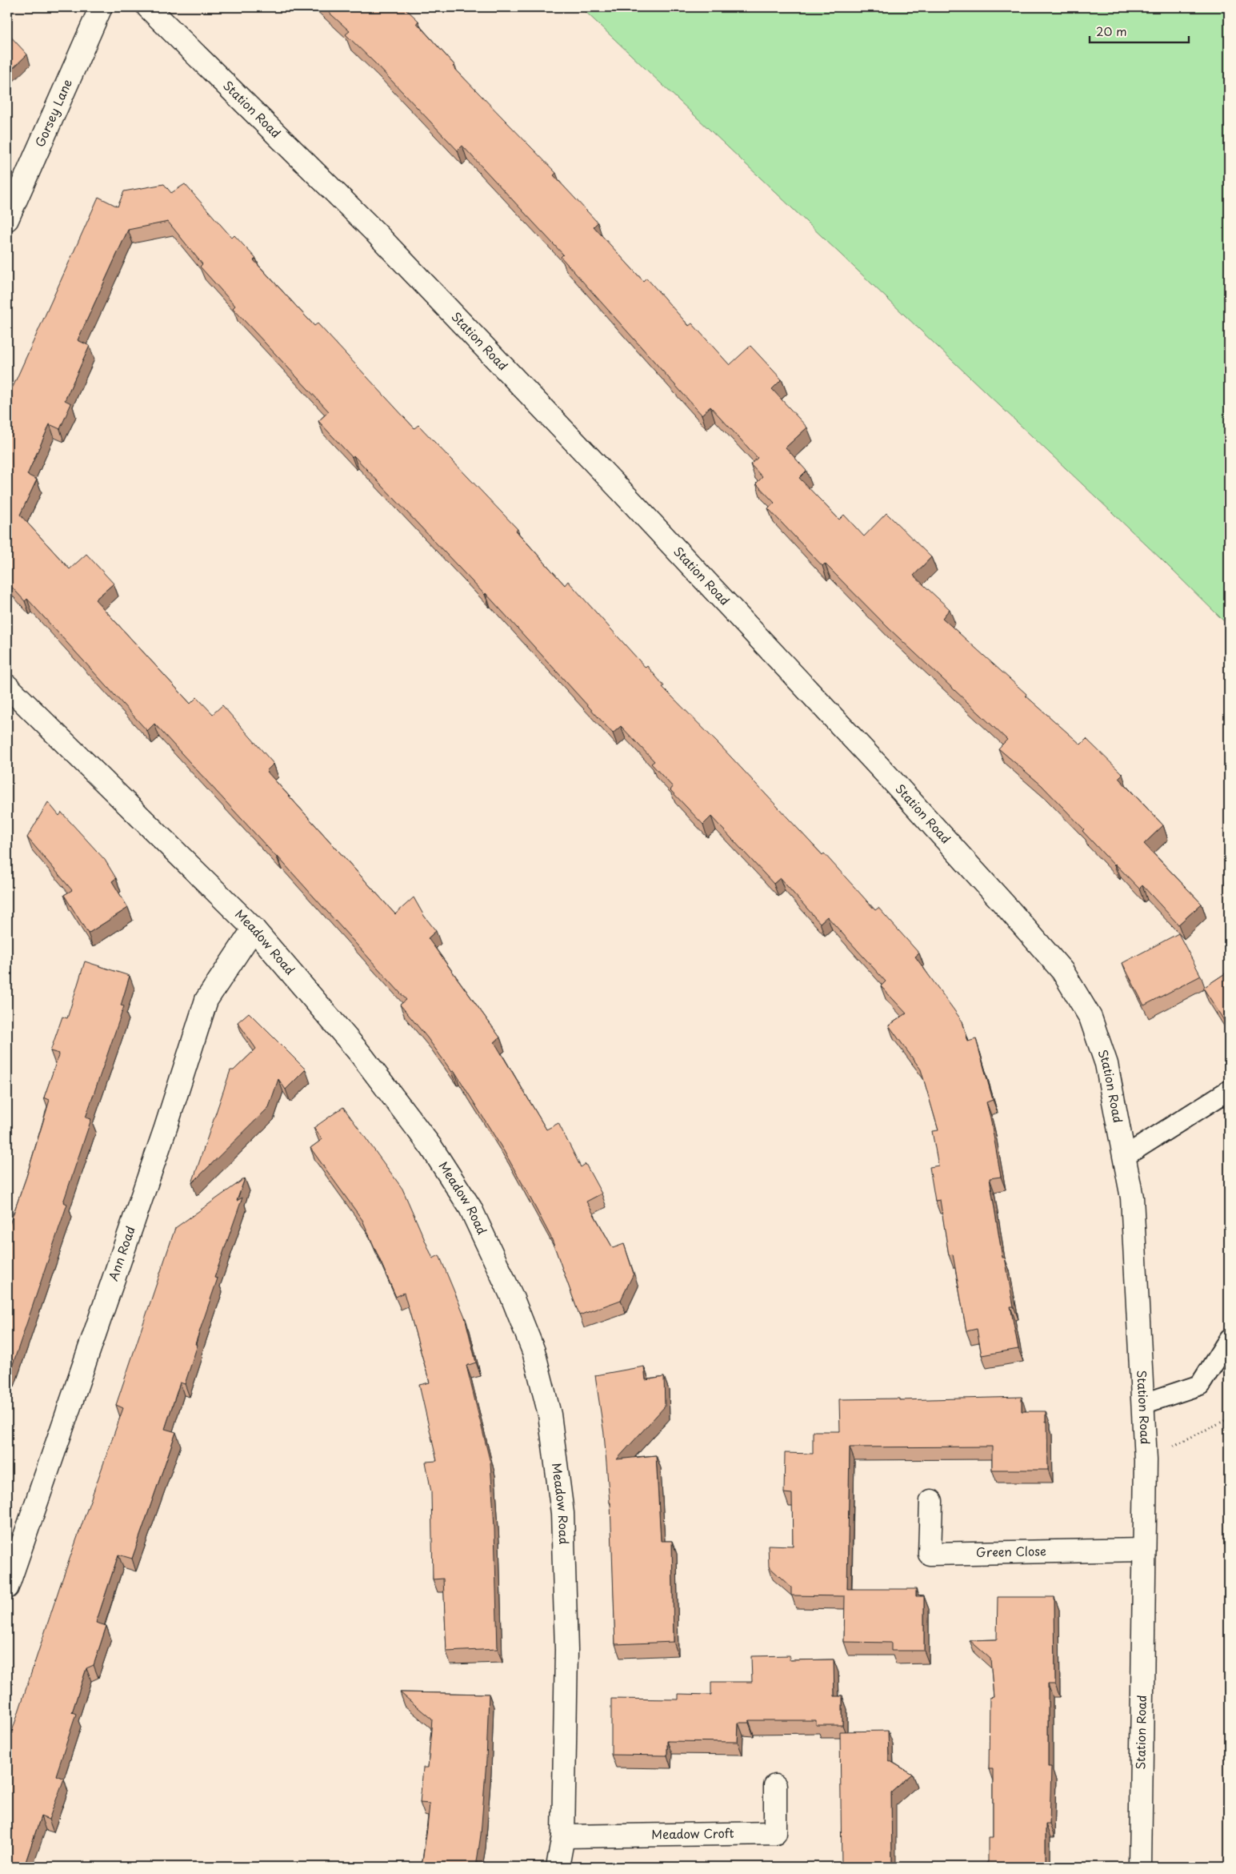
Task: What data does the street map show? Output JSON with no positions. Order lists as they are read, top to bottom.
{
  "streets": {
    "street": [
      "Station Road",
      "Gorsey Lane",
      "Meadow Road",
      "Ann Road",
      "Green Close",
      "Meadow Croft"
    ]
  },
  "crossings": [
    ["Station Road", "Green Close"],
    ["Meadow Road", "Ann Road"],
    ["Meadow Road", "Meadow Croft"]
  ],
  "scale_bar": "20 m"
}
